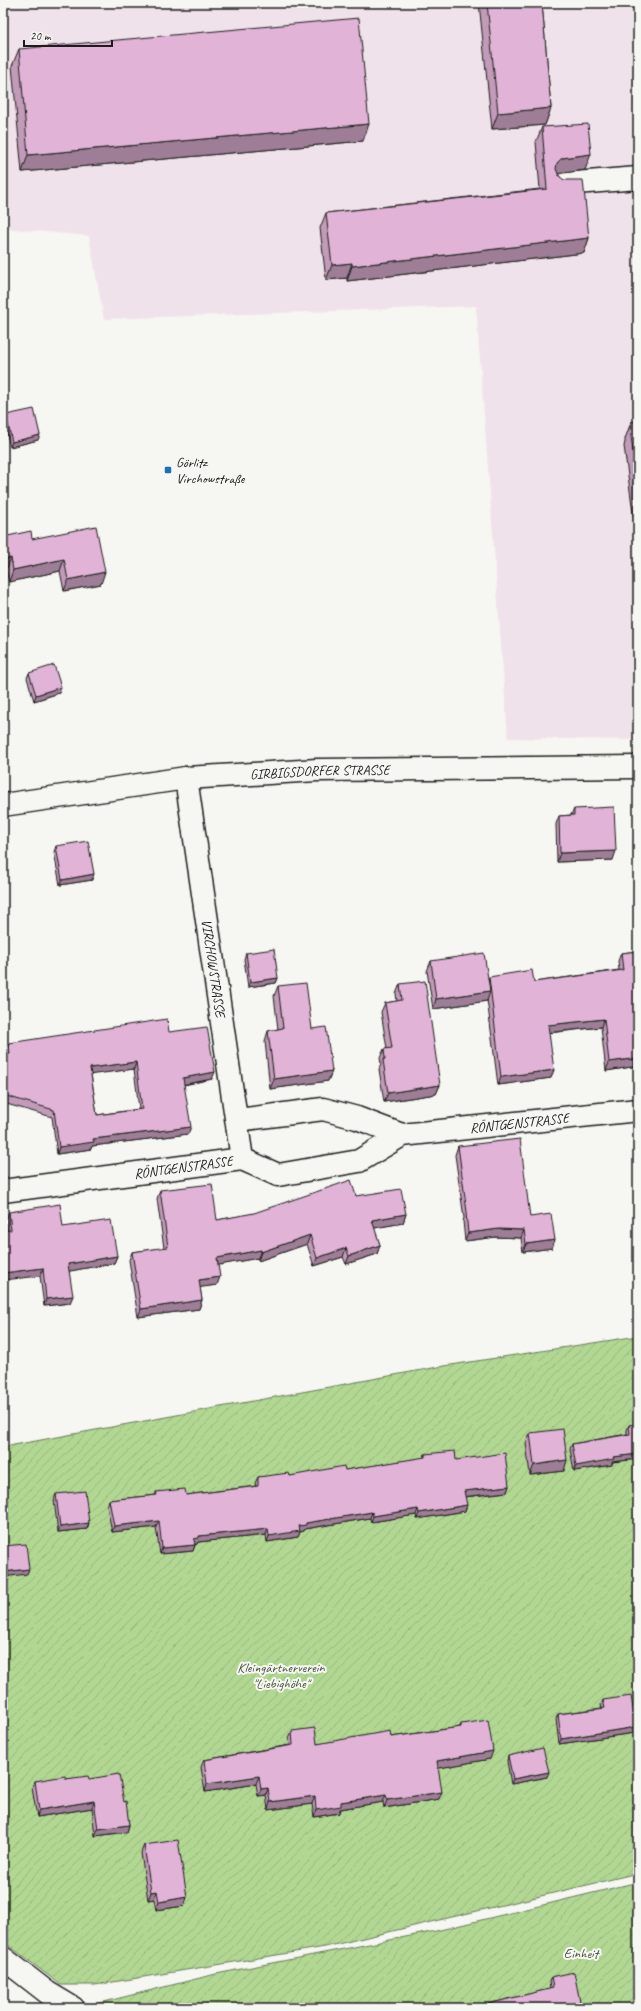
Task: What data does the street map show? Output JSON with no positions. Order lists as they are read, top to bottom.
{
  "streets": {
    "street": ["GIRBIGSDORFER STRASSE", "VIRCHOWSTRASSE", "RÖNTGENSTRASSE"]
  },
  "crossings": [
    ["GIRBIGSDORFER STRASSE", "VIRCHOWSTRASSE"],
    ["VIRCHOWSTRASSE", "RÖNTGENSTRASSE"]
  ],
  "parks": ["Kleingärtnerverein \"Liebighöhe\"", "Einheit"],
  "places": {
    "transit": ["Görlitz Virchowstraße"]
  },
  "scale_bar": "20 m"
}
